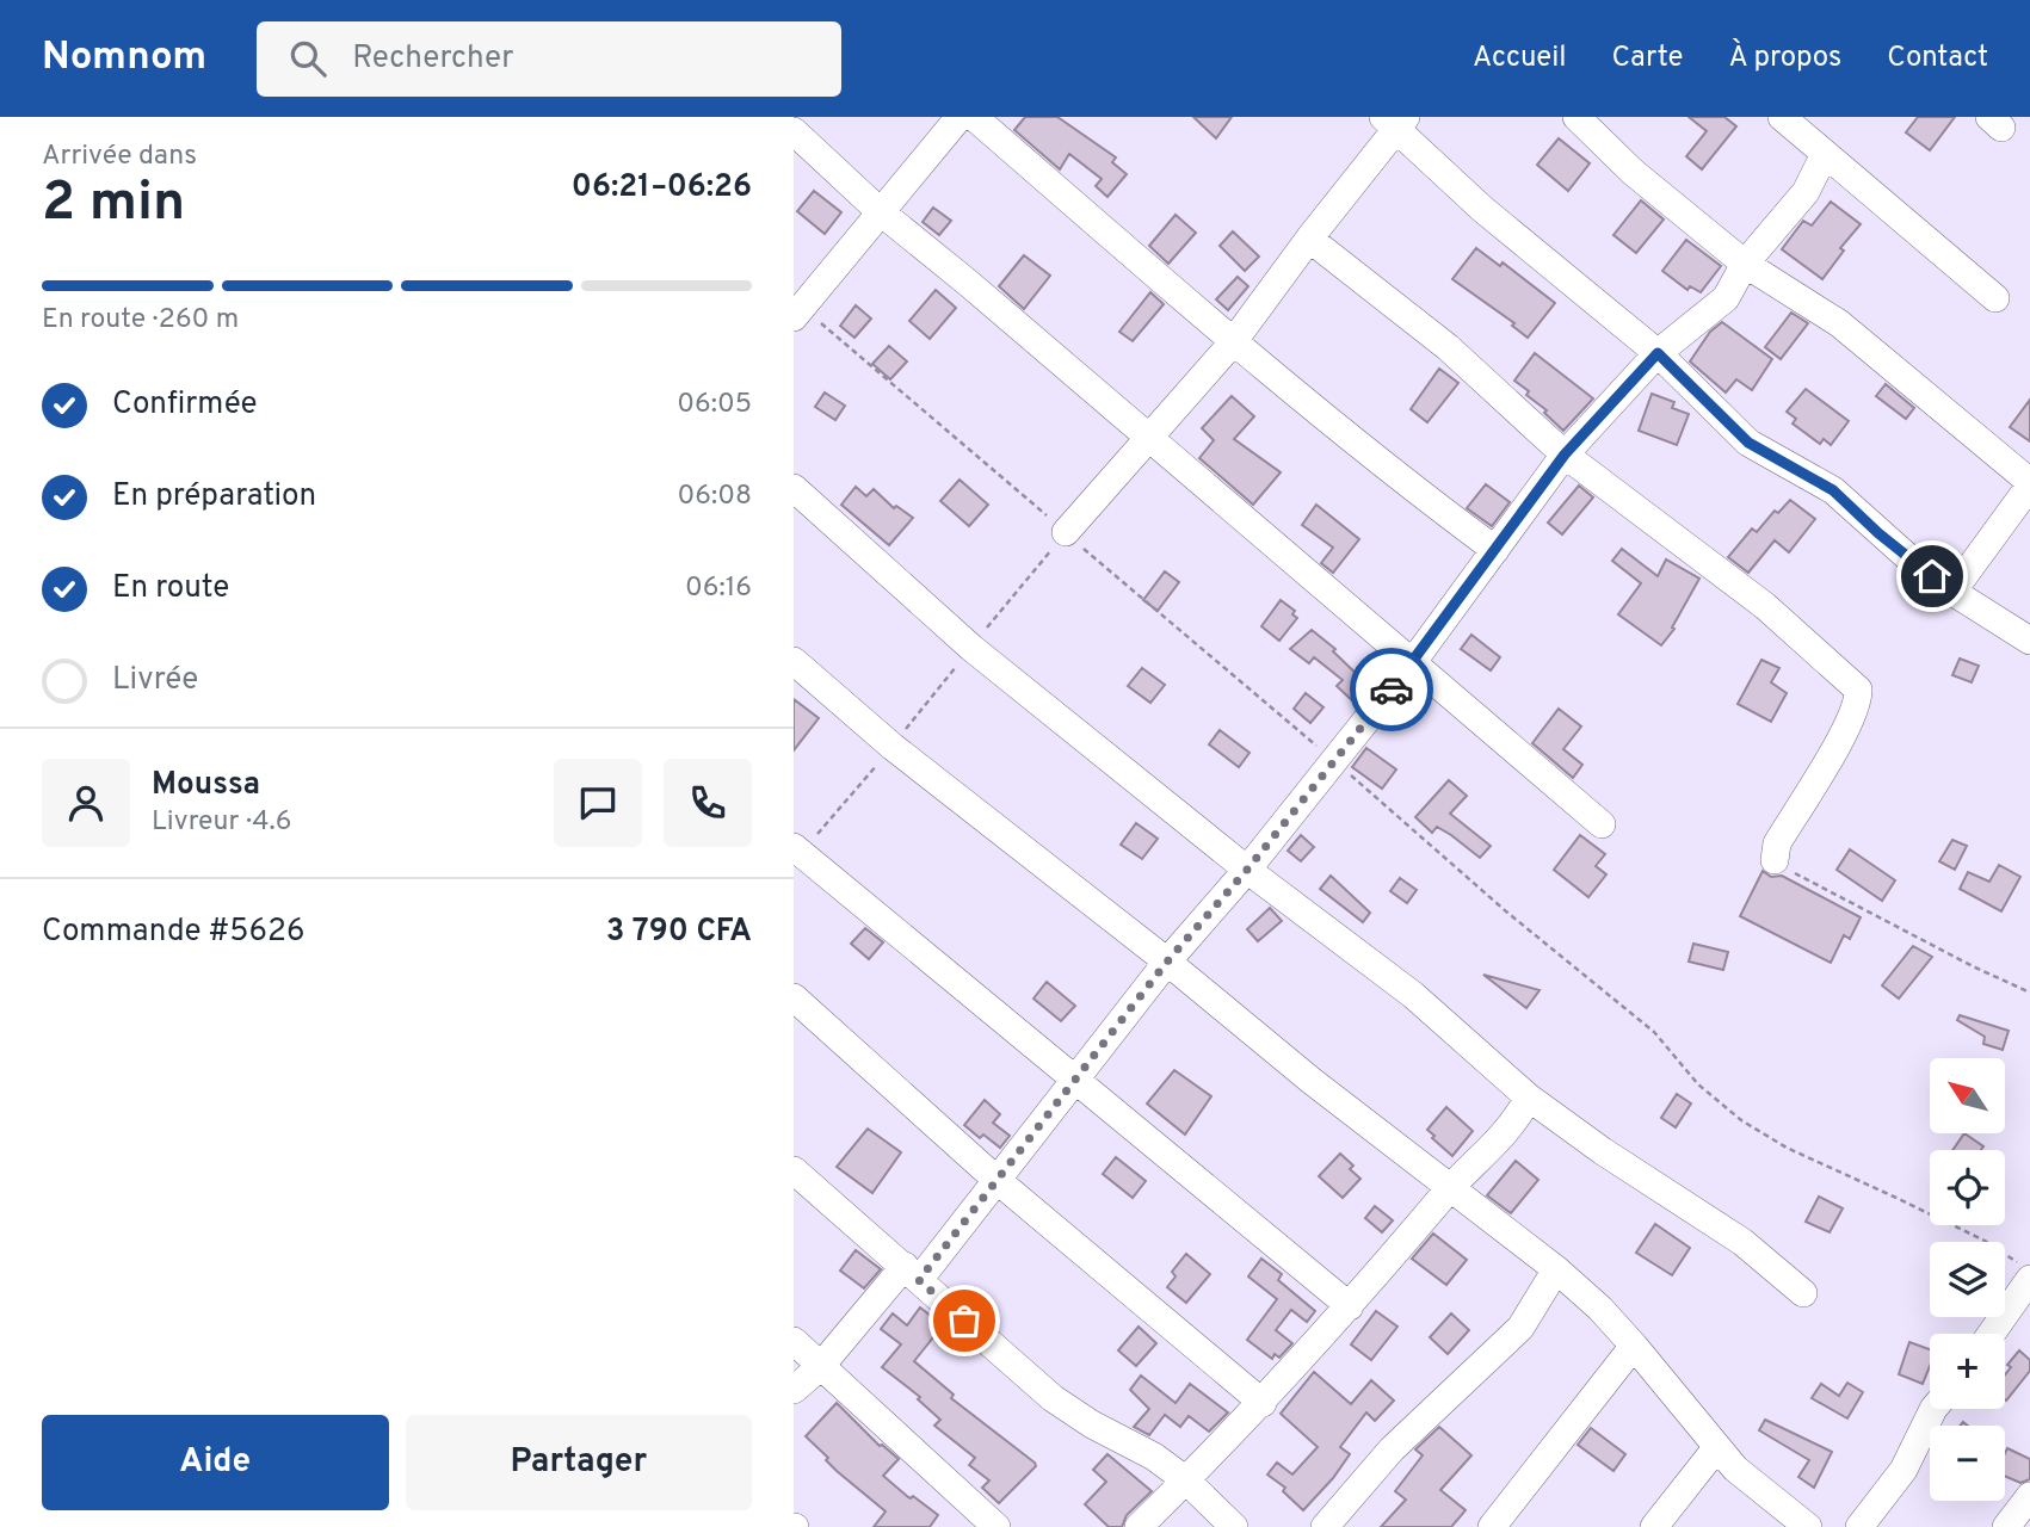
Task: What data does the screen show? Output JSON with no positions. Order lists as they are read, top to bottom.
{
  "north": "top left",
  "page": {
    "header": "Nomnom",
    "search": "Rechercher",
    "nav": [
      "Accueil",
      "Carte",
      "À propos",
      "Contact"
    ],
    "heading": ["2 min", "Arrivée dans", "06:21–06:26"],
    "panel": [
      "Moussa",
      "Livreur · 4.6",
      "Commande #5626",
      "3 790 CFA"
    ],
    "bar": "En route · 260 m",
    "list": [
      ["Confirmée", "06:05"],
      ["En préparation", "06:08"],
      ["En route", "06:16"],
      "Livrée"
    ],
    "map_buttons": ["+", "−"],
    "buttons": ["Aide", "Partager"]
  }
}
